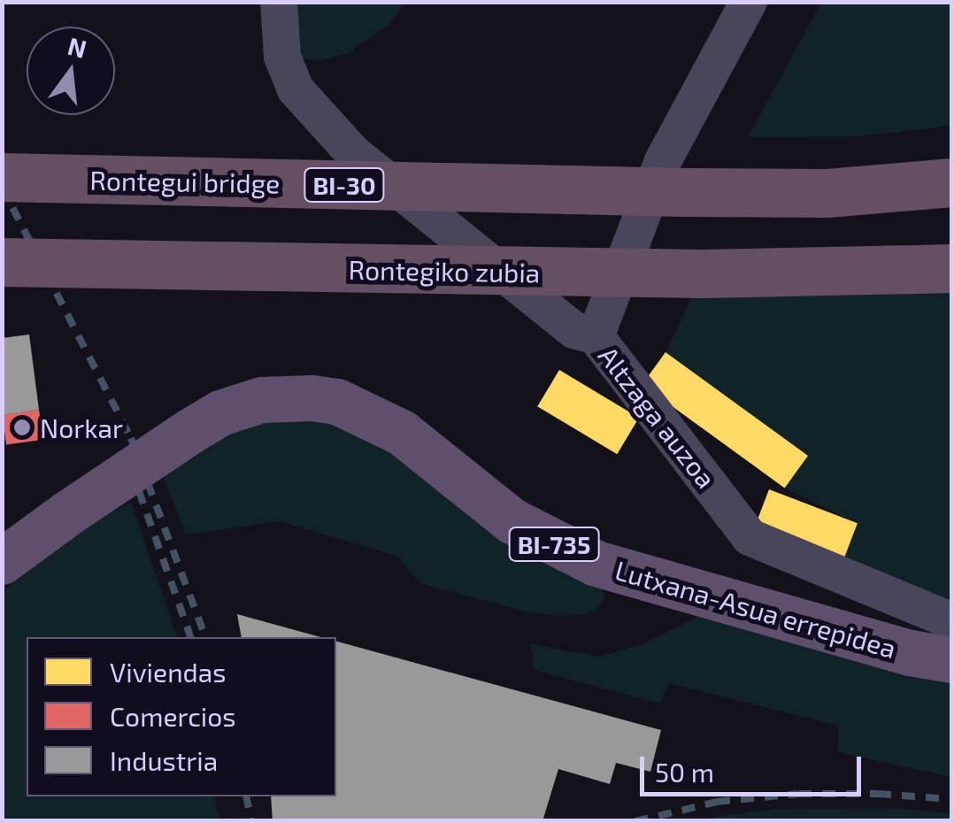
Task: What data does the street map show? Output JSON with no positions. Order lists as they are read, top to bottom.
{
  "streets": {
    "highway": ["Rontegui bridge", "BI-30", "Rontegiko zubia"],
    "main road": ["BI-735", "Lutxana-Asua errepidea"],
    "street": ["Altzaga auzoa"]
  },
  "places": ["Norkar"],
  "legend": ["Viviendas", "Comercios", "Industria"],
  "scale_bar": "50 m",
  "north": "top"
}
